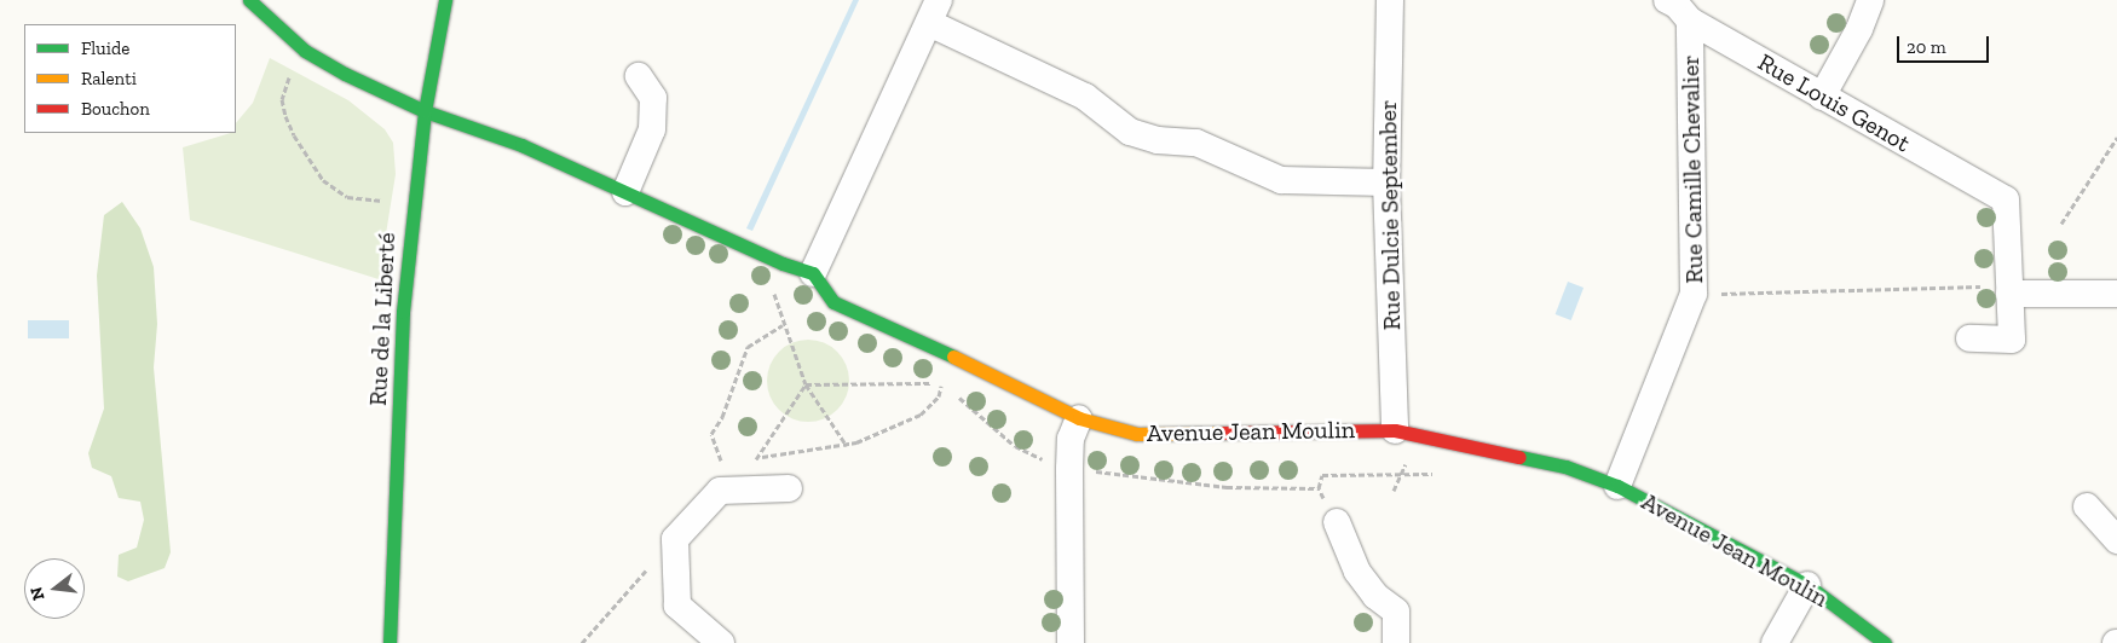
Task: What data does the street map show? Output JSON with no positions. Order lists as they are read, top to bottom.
{
  "streets": {
    "street": [
      "Rue Louis Genot",
      "Rue Camille Chevalier",
      "Rue Dulcie September",
      "Rue de la Liberté",
      "Avenue Jean Moulin"
    ]
  },
  "crossings": [
    ["Rue Louis Genot", "Rue Camille Chevalier"],
    ["Rue Camille Chevalier", "Avenue Jean Moulin"],
    ["Rue Dulcie September", "Avenue Jean Moulin"]
  ],
  "legend": ["Fluide", "Ralenti", "Bouchon"],
  "scale_bar": "20 m",
  "north": "left"
}
